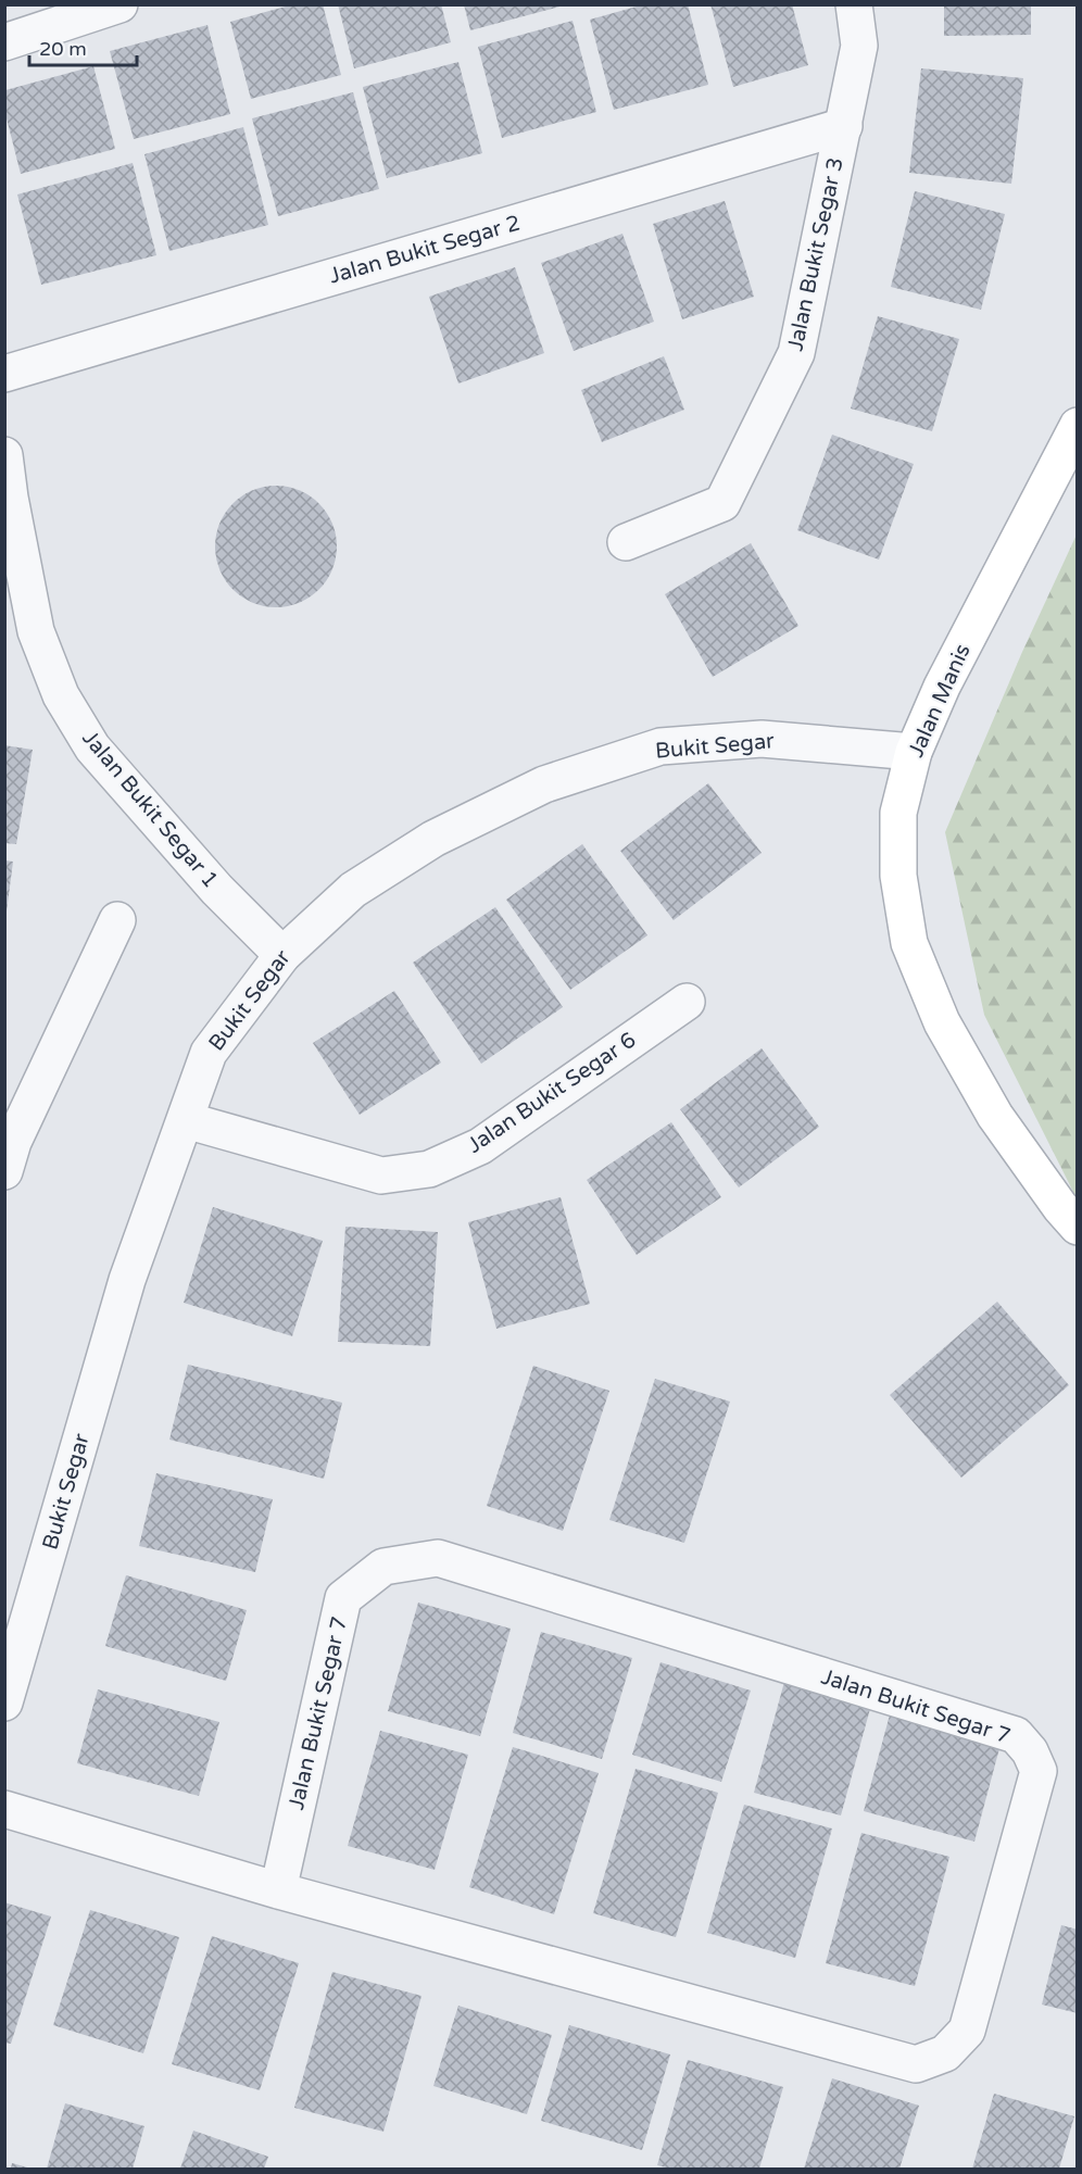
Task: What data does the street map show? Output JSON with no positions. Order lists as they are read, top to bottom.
{
  "streets": {
    "street": [
      "Jalan Bukit Segar 2",
      "Jalan Bukit Segar 3",
      "Jalan Manis",
      "Bukit Segar",
      "Jalan Bukit Segar 1",
      "Jalan Bukit Segar 6",
      "Jalan Bukit Segar 7"
    ]
  },
  "crossings": [
    ["Jalan Bukit Segar 2", "Jalan Bukit Segar 3"],
    ["Jalan Manis", "Bukit Segar"],
    ["Bukit Segar", "Jalan Bukit Segar 1"],
    ["Bukit Segar", "Jalan Bukit Segar 6"]
  ],
  "scale_bar": "20 m"
}
